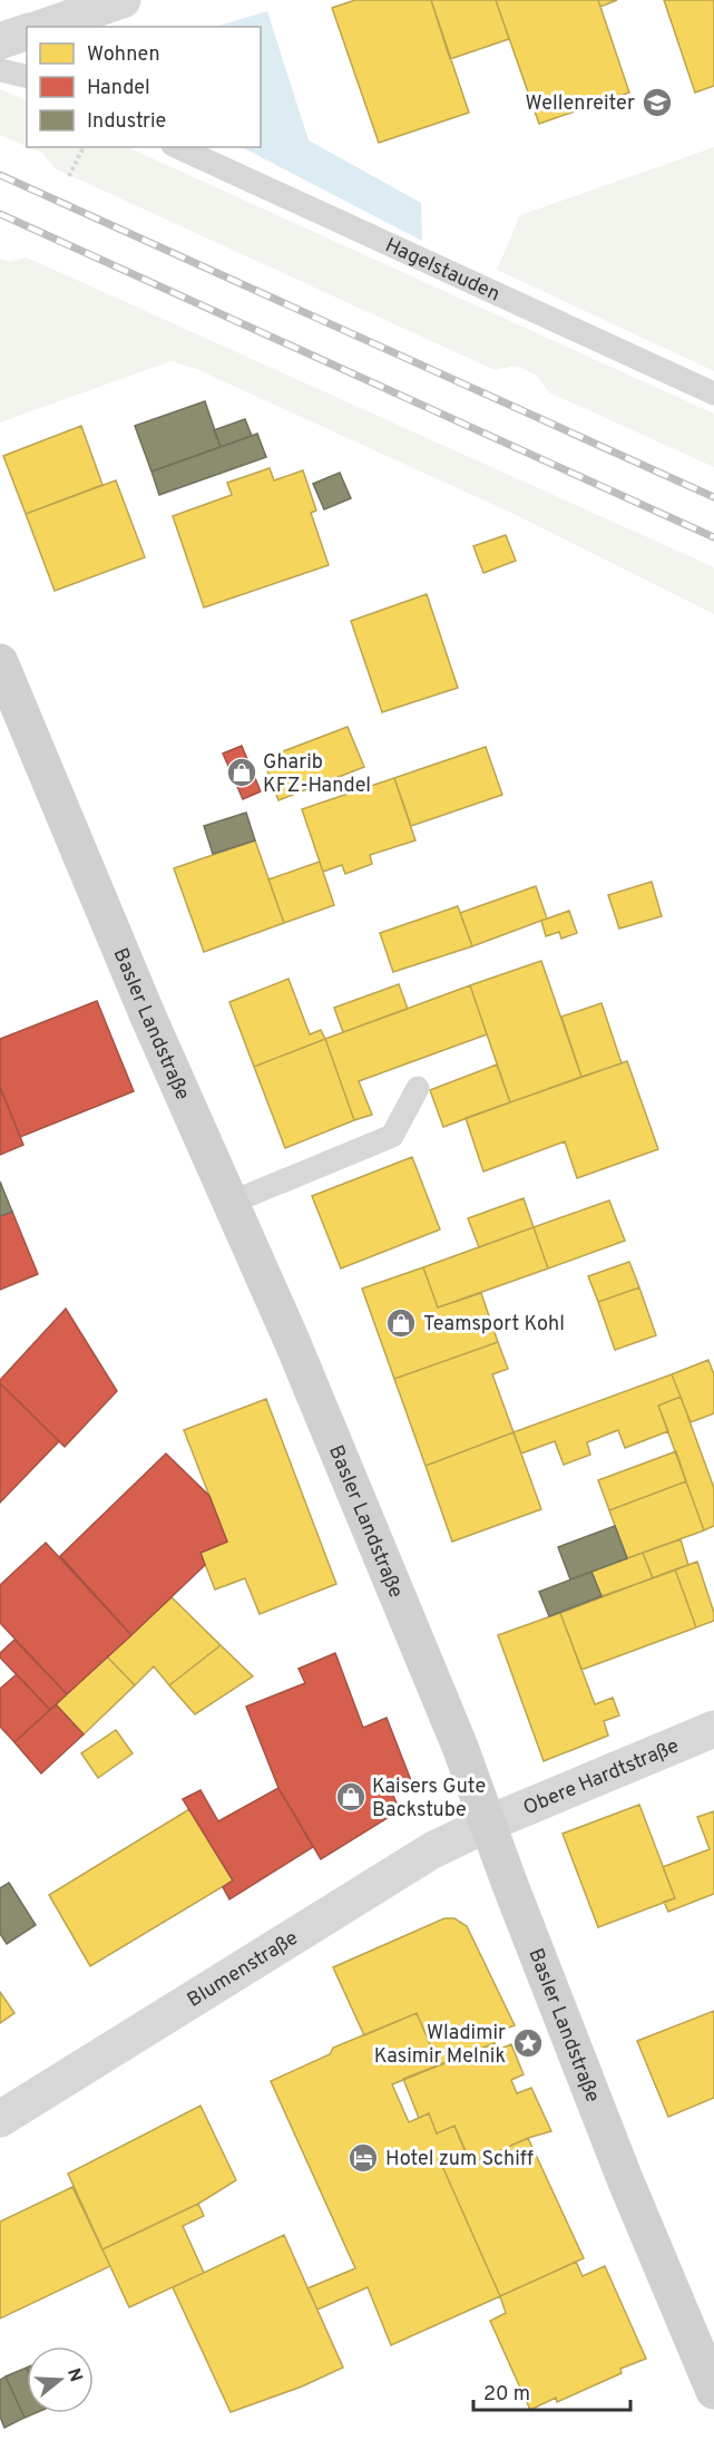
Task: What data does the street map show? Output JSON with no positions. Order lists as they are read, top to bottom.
{
  "streets": {
    "street": ["Basler Landstraße", "Obere Hardtstraße", "Blumenstraße"],
    "lane": ["Hagelstauden"]
  },
  "crossings": [
    ["Basler Landstraße", "Obere Hardtstraße"],
    ["Basler Landstraße", "Blumenstraße"],
    ["Obere Hardtstraße", "Blumenstraße"]
  ],
  "places": {
    "school or university": ["Wellenreiter"],
    "shop": ["Gharib KFZ-Handel", "Teamsport Kohl", "Kaisers Gute Backstube"],
    "place": ["Wladimir Kasimir Melnik"],
    "hotel": ["Hotel zum Schiff"]
  },
  "legend": ["Wohnen", "Handel", "Industrie"],
  "scale_bar": "20 m",
  "north": "right"
}
